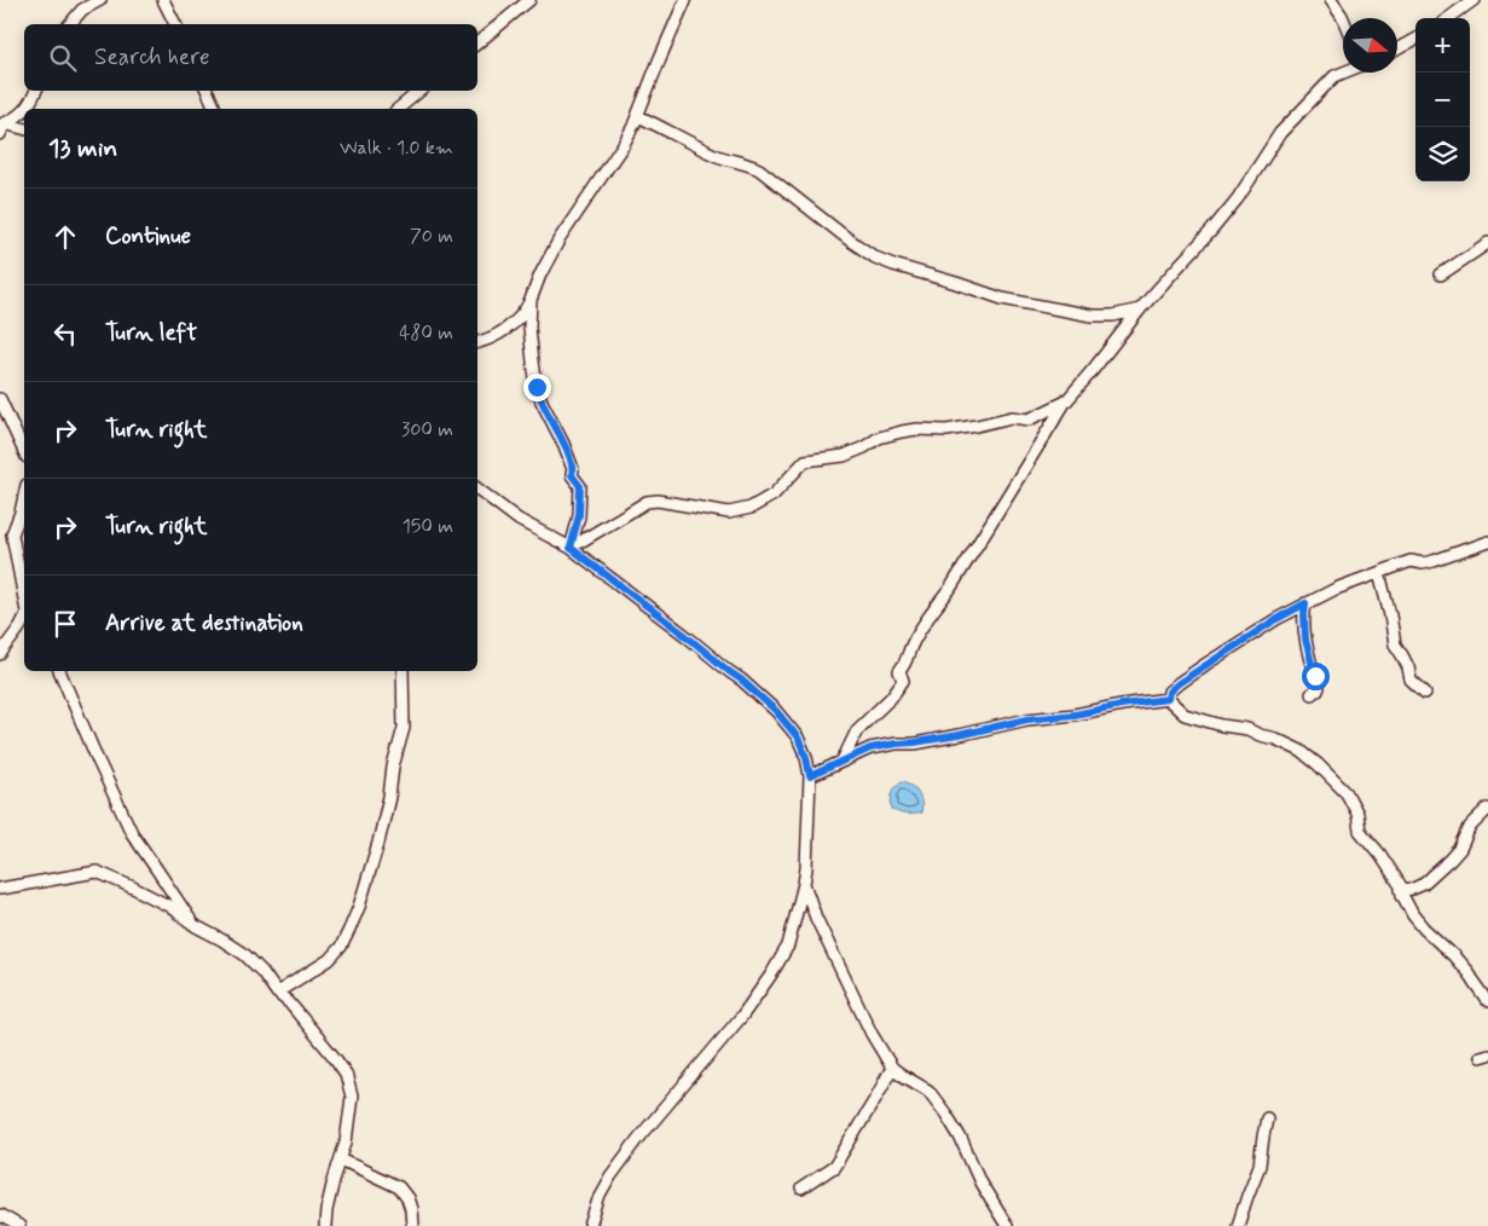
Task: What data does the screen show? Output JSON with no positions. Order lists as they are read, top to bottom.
{
  "north": "right",
  "page": {
    "map_buttons": ["+", "−"],
    "search": "Search here",
    "heading": ["13 min", "Walk · 1.0 km"],
    "list": [
      ["Continue", "70 m"],
      ["Turn left", "480 m"],
      ["Turn right", "300 m"],
      ["Turn right", "150 m"],
      "Arrive at destination"
    ]
  }
}
